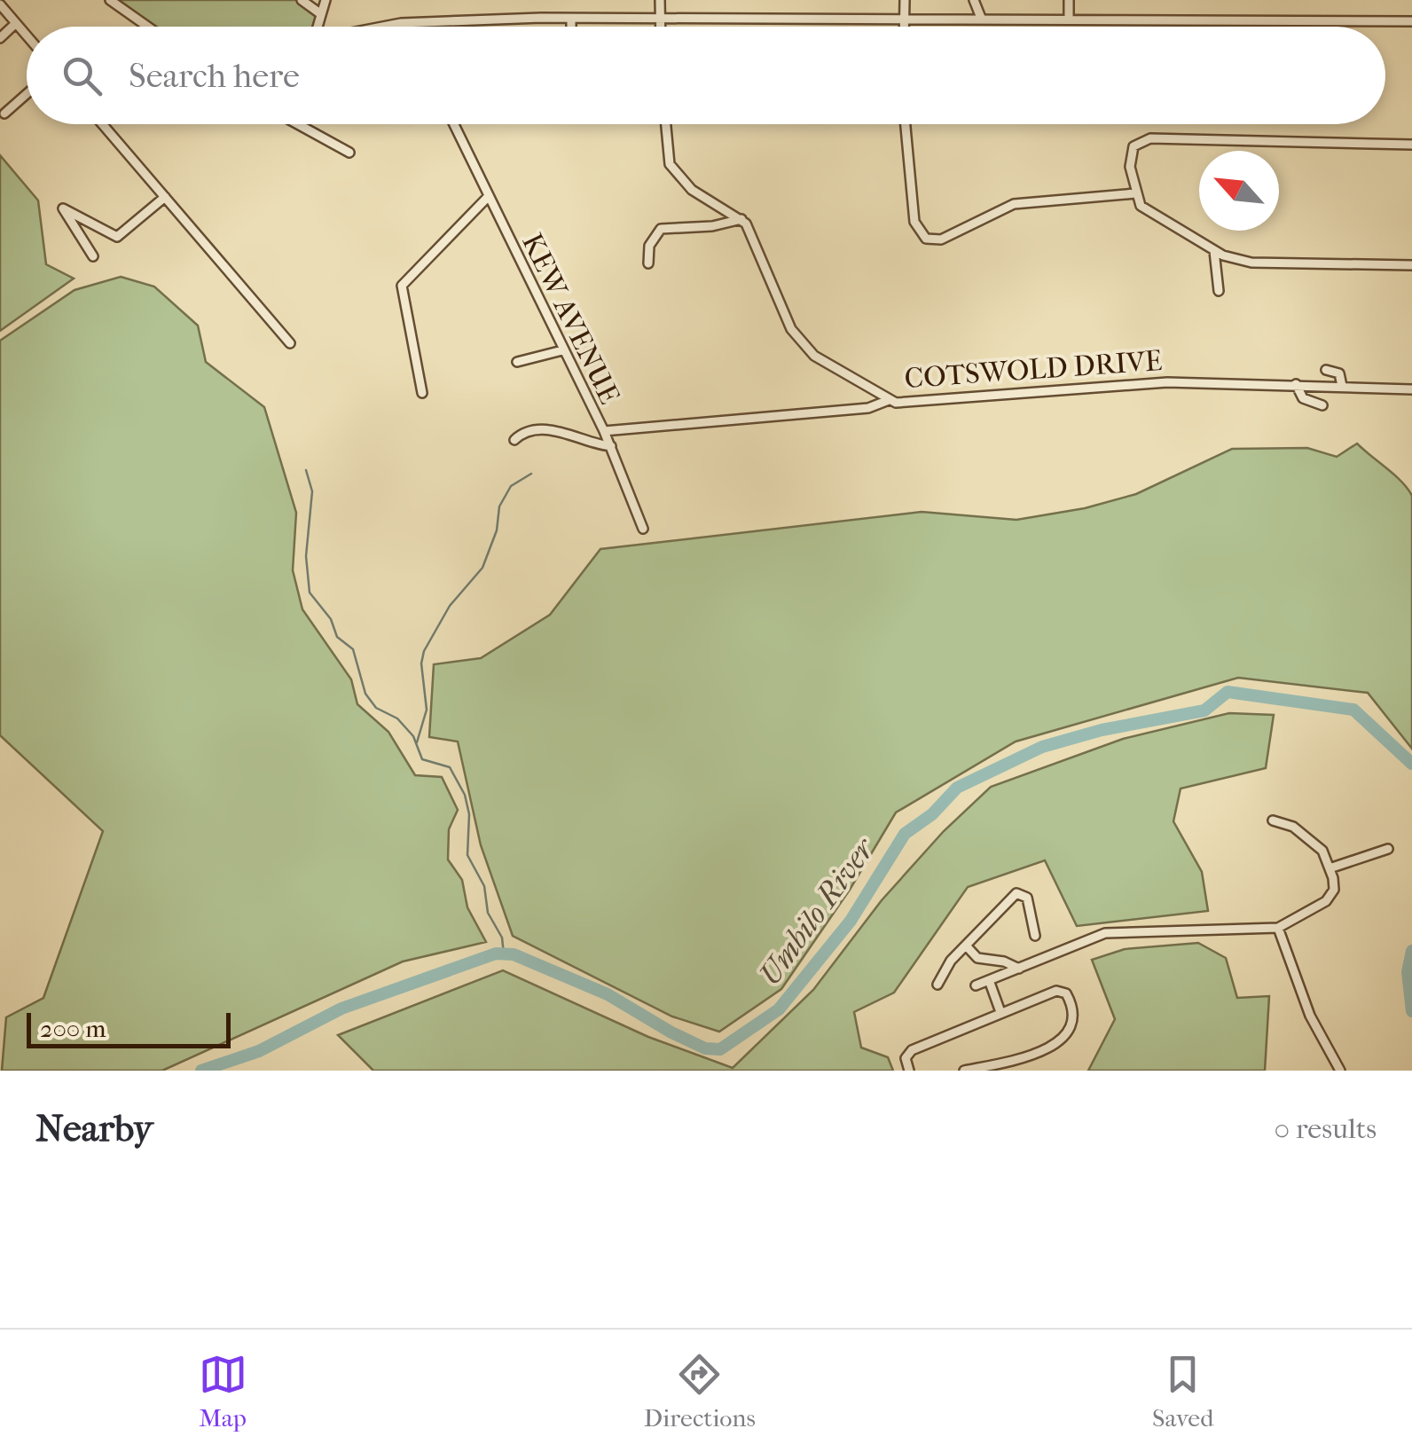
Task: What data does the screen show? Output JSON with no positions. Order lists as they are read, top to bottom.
{
  "streets": {
    "street": ["KEW AVENUE", "COTSWOLD DRIVE"]
  },
  "crossings": [
    ["KEW AVENUE", "COTSWOLD DRIVE"]
  ],
  "water": ["Umbilo River"],
  "scale_bar": "200 m",
  "north": "top left",
  "page": {
    "search": "Search here",
    "scale": "200 m",
    "heading": ["Nearby", "0 results"],
    "nav": ["Map", "Directions", "Saved"]
  }
}
